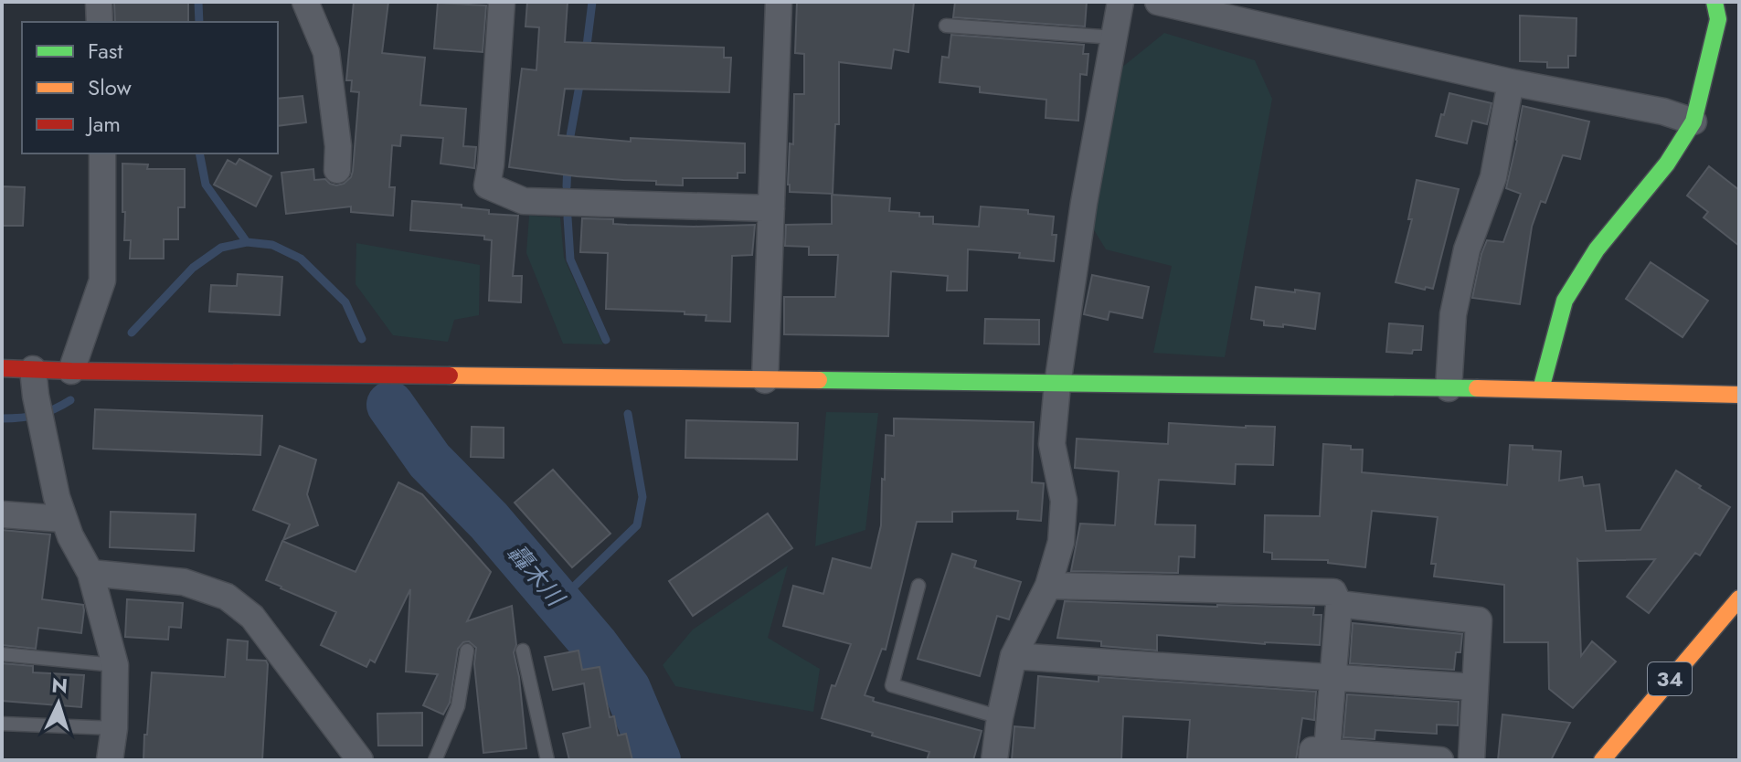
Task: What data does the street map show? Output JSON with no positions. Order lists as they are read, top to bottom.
{
  "streets": {
    "main road": ["34"]
  },
  "water": ["轟木川"],
  "legend": ["Fast", "Slow", "Jam"],
  "north": "top"
}
